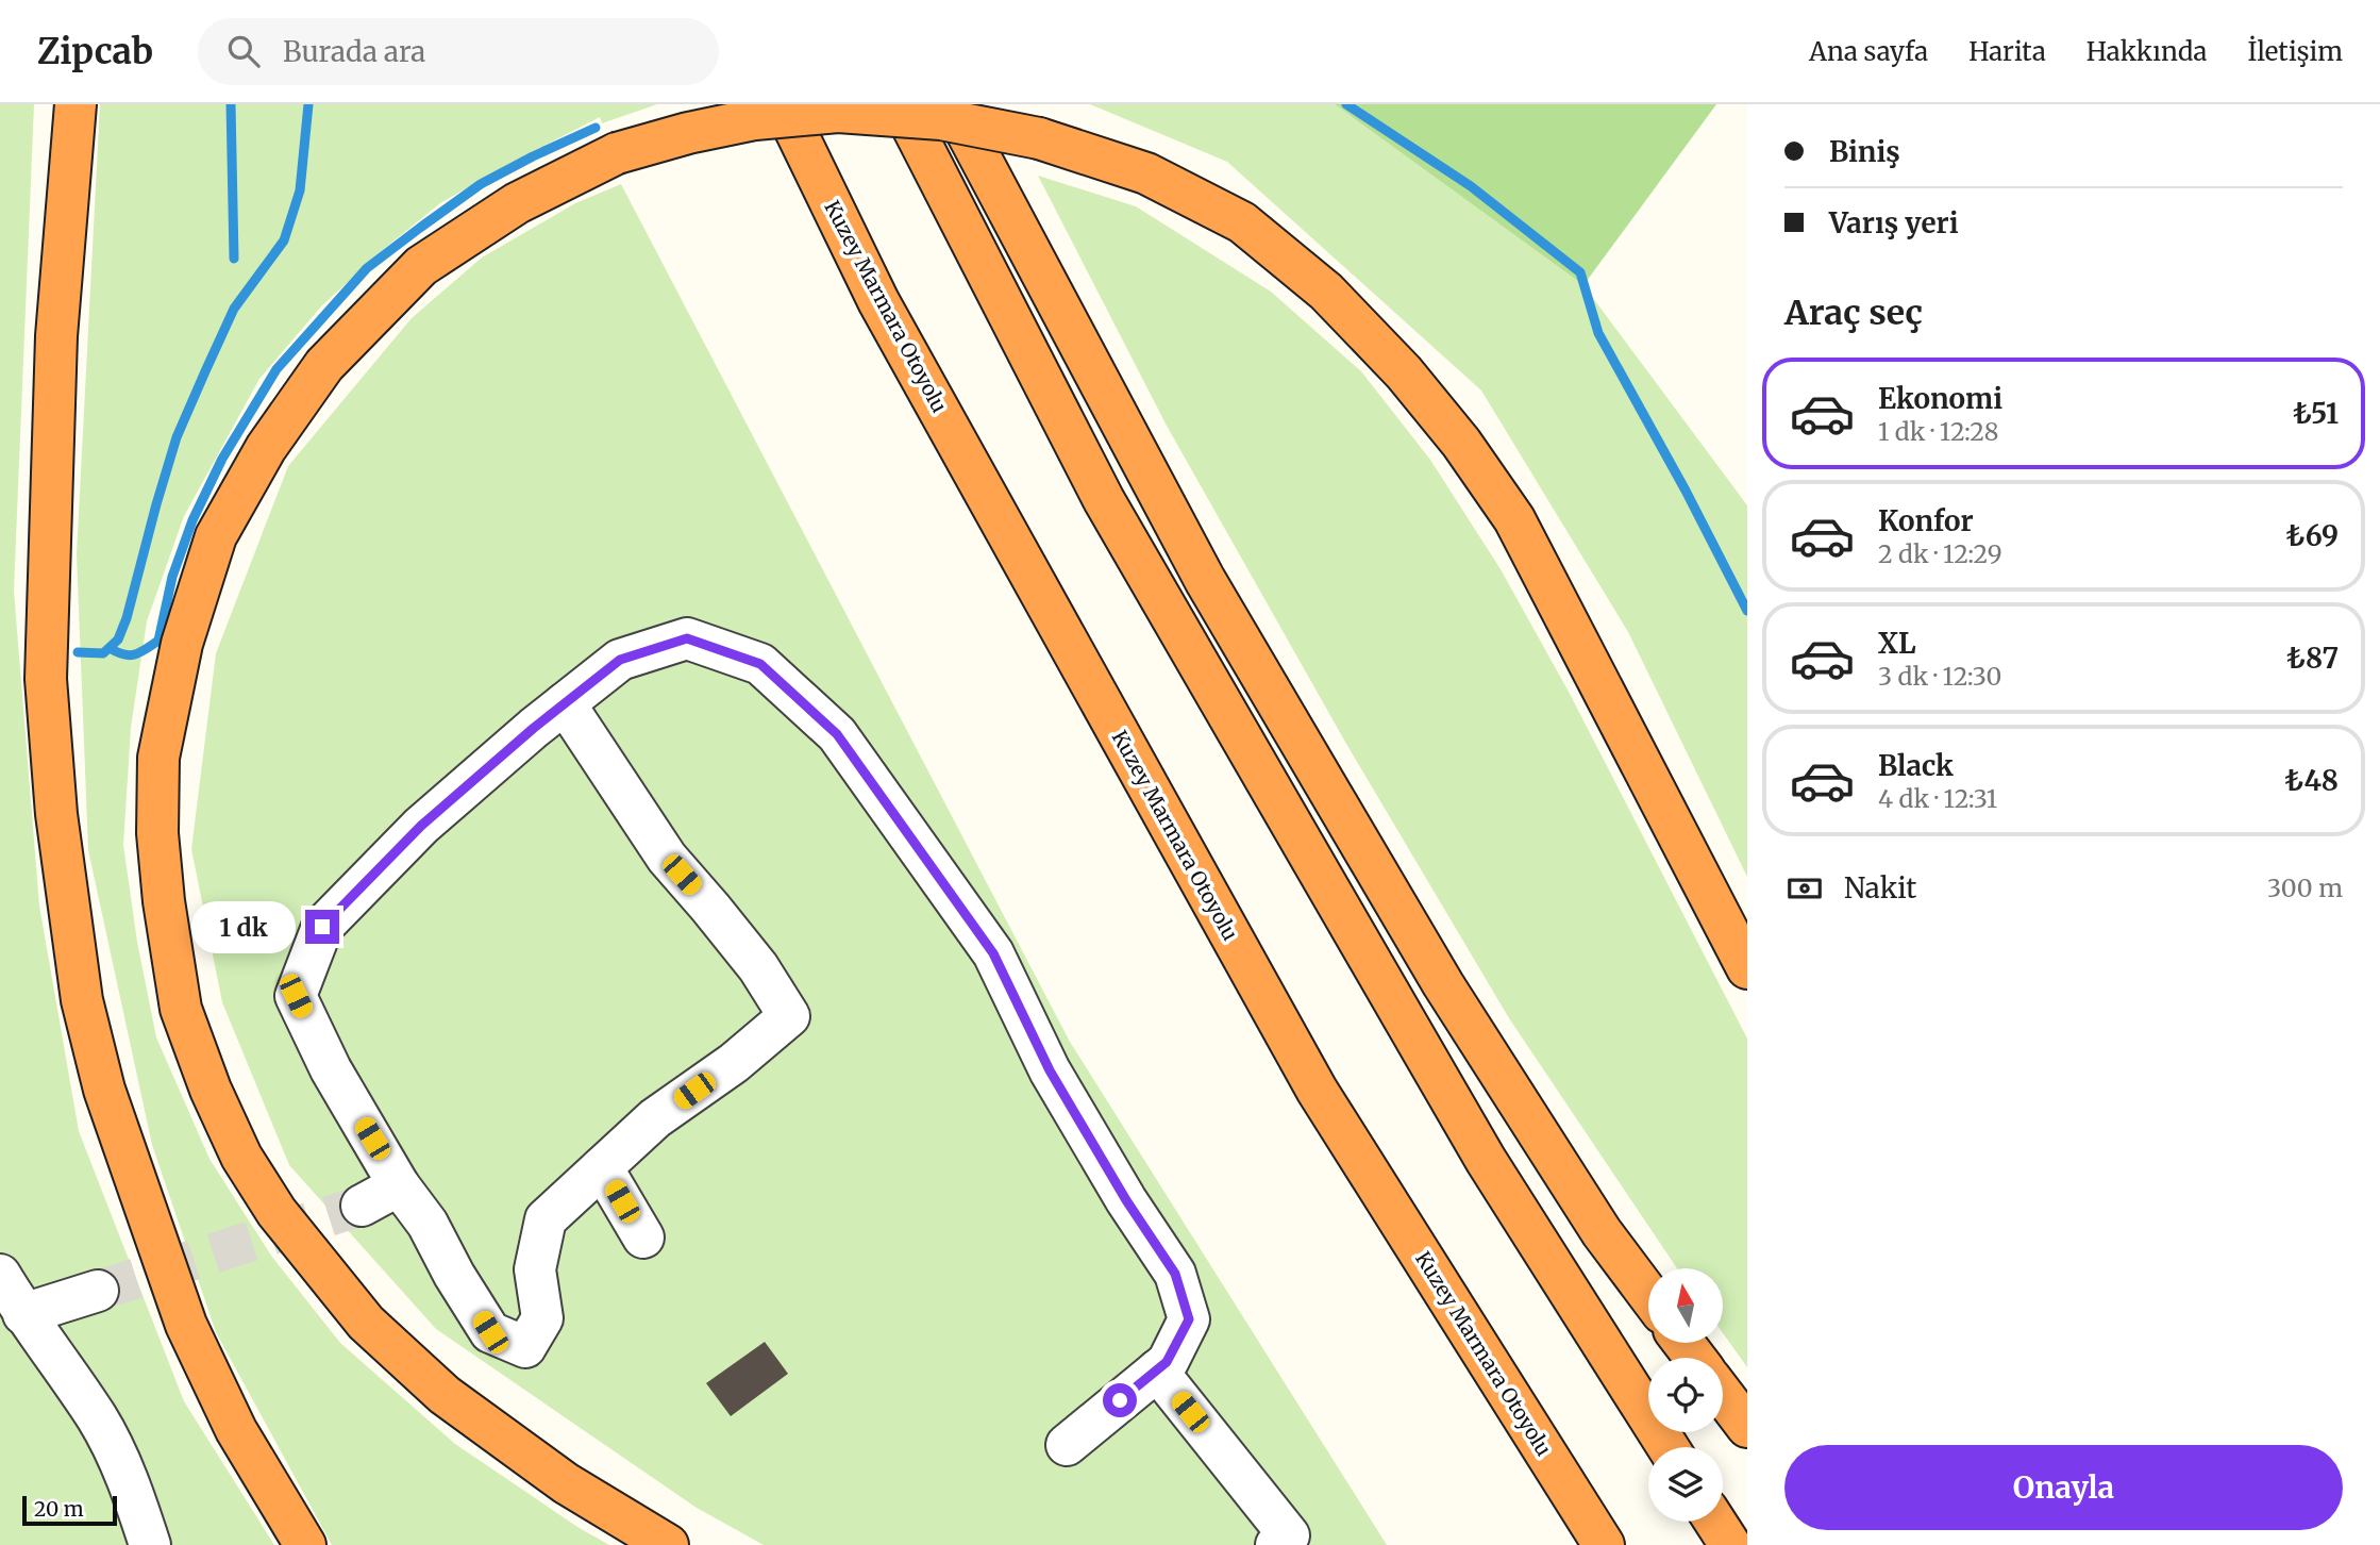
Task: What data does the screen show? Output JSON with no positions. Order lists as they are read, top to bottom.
{
  "streets": {
    "highway": ["Kuzey Marmara Otoyolu"]
  },
  "scale_bar": "20 m",
  "north": "top",
  "page": {
    "header": "Zipcab",
    "search": "Burada ara",
    "nav": [
      "Ana sayfa",
      "Harita",
      "Hakkında",
      "İletişim"
    ],
    "banner": ["Biniş", "Varış yeri"],
    "heading": "Araç seç",
    "list": [
      {
        "name": "Ekonomi",
        "note": "1 dk · 12:28",
        "value": "₺51"
      },
      {
        "name": "Konfor",
        "note": "2 dk · 12:29",
        "value": "₺69"
      },
      {
        "name": "XL",
        "note": "3 dk · 12:30",
        "value": "₺87"
      },
      {
        "name": "Black",
        "note": "4 dk · 12:31",
        "value": "₺48"
      }
    ],
    "pay": ["Nakit", "300 m"],
    "bubble": "1 dk",
    "buttons": "Onayla",
    "scale": "20 m"
  }
}
